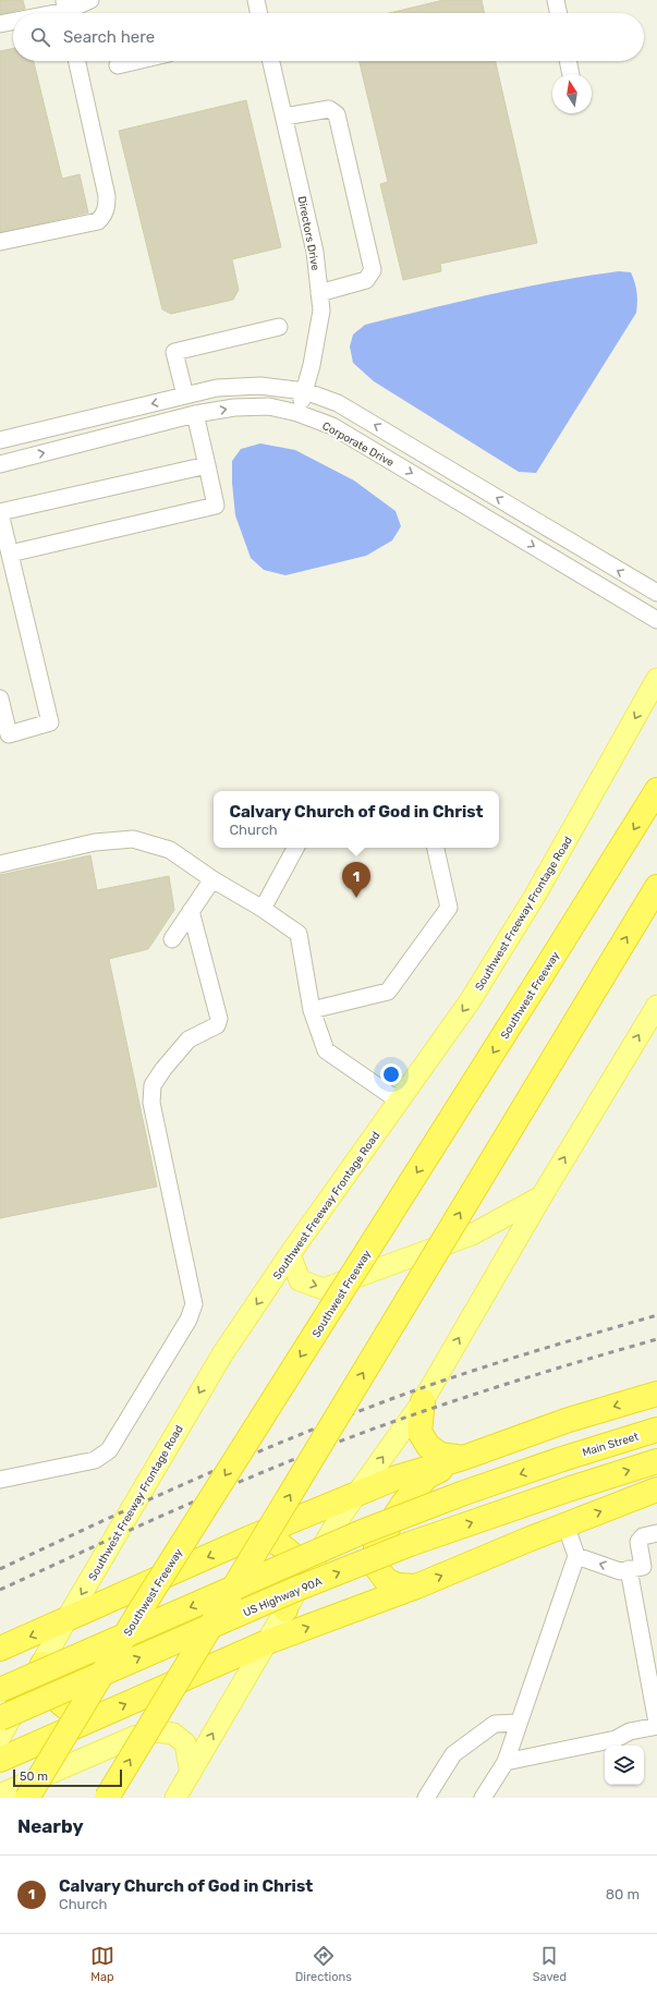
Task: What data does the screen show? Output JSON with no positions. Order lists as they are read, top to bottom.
{
  "streets": {
    "highway": ["Southwest Freeway", "Main Street", "US Highway 90A"],
    "main road": ["Southwest Freeway Frontage Road"],
    "street": ["Directors Drive", "Corporate Drive"]
  },
  "crossings": [
    ["Directors Drive", "Corporate Drive"]
  ],
  "scale_bar": "50 m",
  "north": "top",
  "page": {
    "search": "Search here",
    "popup": ["Calvary Church of God in Christ", "Church"],
    "pins": "1",
    "scale": "50 m",
    "heading": "Nearby",
    "list": [
      {
        "mark": "1",
        "name": "Calvary Church of God in Christ",
        "note": "Church",
        "value": "80 m"
      }
    ],
    "nav": ["Map", "Directions", "Saved"]
  }
}
